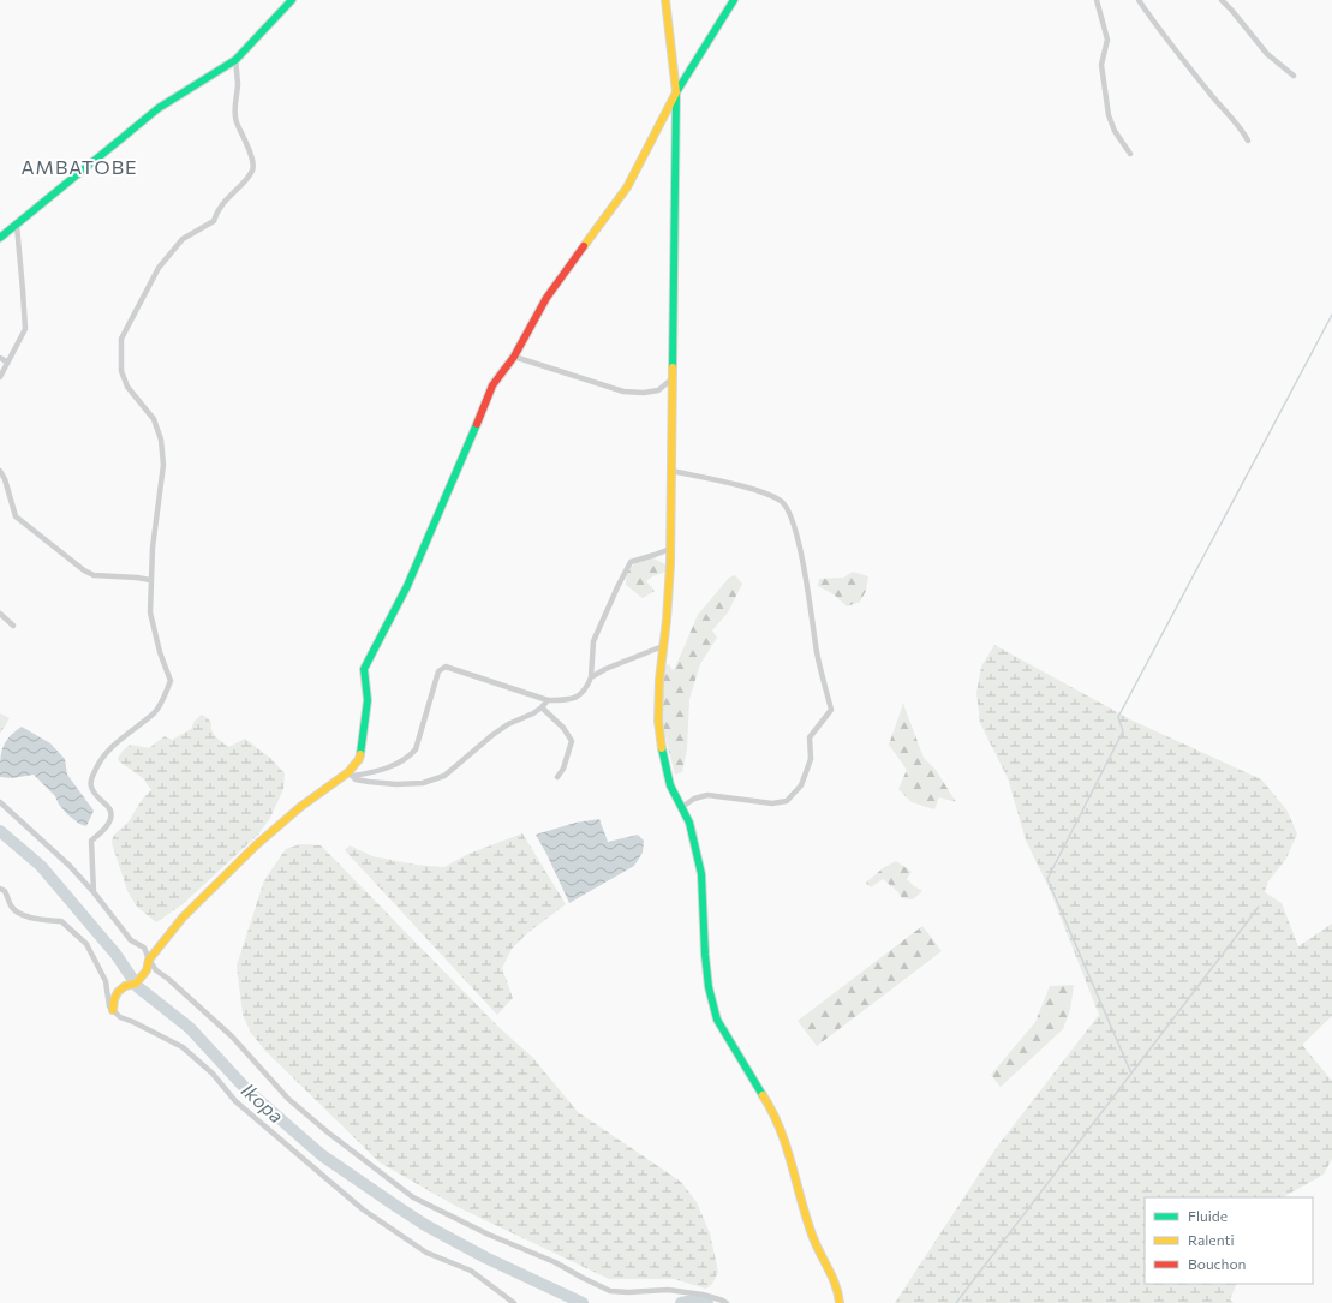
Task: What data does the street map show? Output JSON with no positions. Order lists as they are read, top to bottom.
{
  "districts": ["AMBATOBE"],
  "water": ["Ikopa"],
  "legend": ["Fluide", "Ralenti", "Bouchon"]
}
